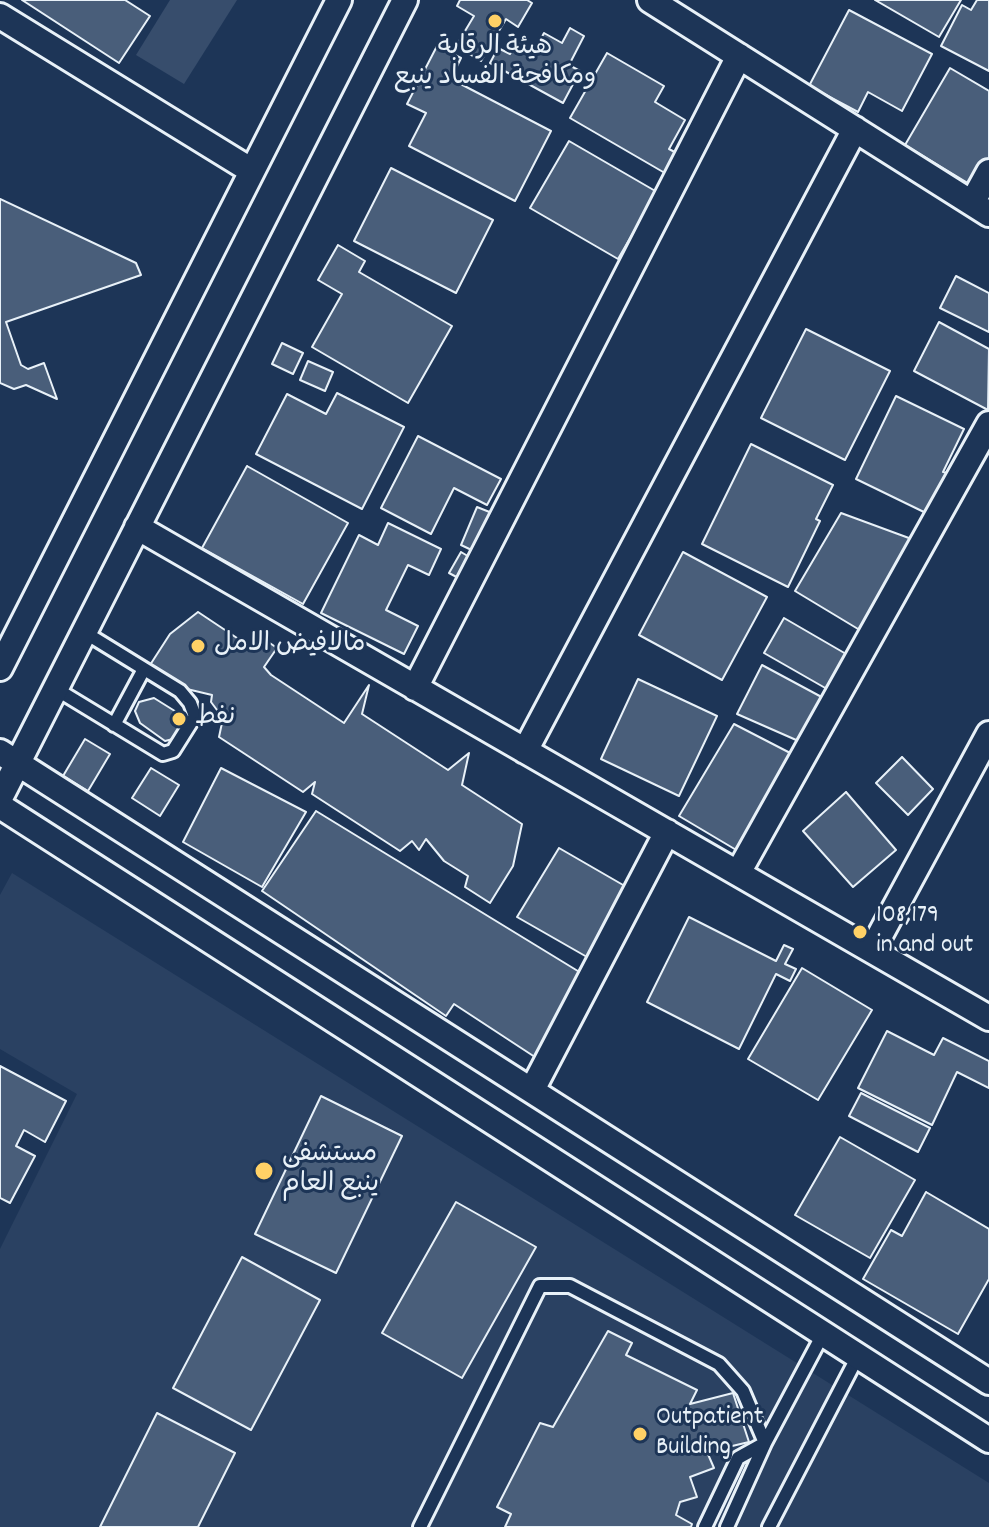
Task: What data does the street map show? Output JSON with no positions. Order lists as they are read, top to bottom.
{
  "places": [
    "هيئة الرقابة ومكافحة الفساد ينبع",
    "مالافيض الامل",
    "نفط",
    "108,179 in and out",
    "مستشفى ينبع العام",
    "Outpatient Building"
  ]
}
